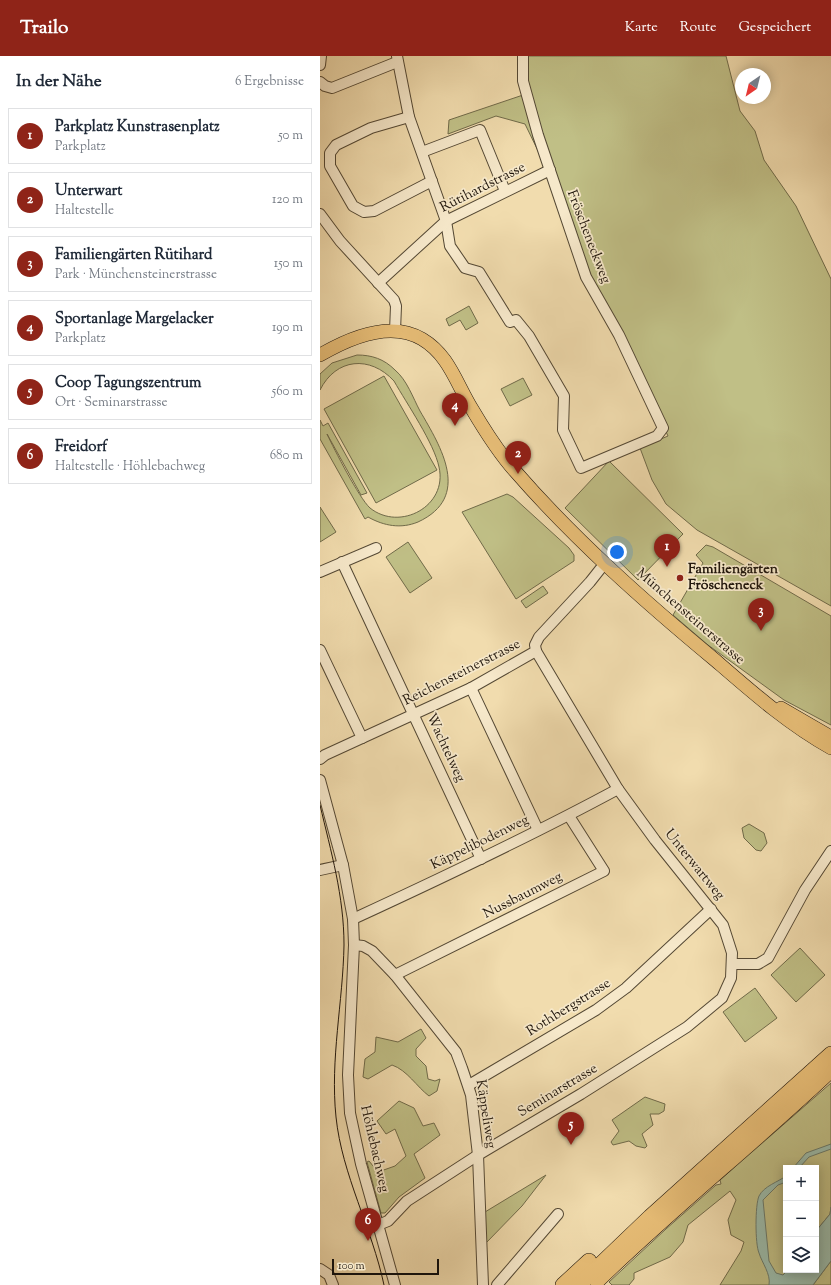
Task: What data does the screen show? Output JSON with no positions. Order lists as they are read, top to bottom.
{
  "streets": {
    "main road": ["Münchensteinerstrasse"],
    "street": [
      "Rütihardstrasse",
      "Fröscheneckweg",
      "Reichensteinerstrasse",
      "Wachtelweg",
      "Käppelibodenweg",
      "Unterwartweg",
      "Nussbaumweg",
      "Rothbergstrasse",
      "Seminarstrasse",
      "Käppeliweg",
      "Höhlebachweg"
    ]
  },
  "crossings": [
    ["Rütihardstrasse", "Fröscheneckweg"],
    ["Münchensteinerstrasse", "Reichensteinerstrasse"],
    ["Reichensteinerstrasse", "Wachtelweg"],
    ["Reichensteinerstrasse", "Unterwartweg"],
    ["Wachtelweg", "Käppelibodenweg"],
    ["Käppelibodenweg", "Unterwartweg"],
    ["Käppelibodenweg", "Nussbaumweg"],
    ["Käppelibodenweg", "Höhlebachweg"],
    ["Unterwartweg", "Rothbergstrasse"],
    ["Unterwartweg", "Seminarstrasse"],
    ["Nussbaumweg", "Käppeliweg"],
    ["Rothbergstrasse", "Käppeliweg"],
    ["Seminarstrasse", "Käppeliweg"],
    ["Seminarstrasse", "Höhlebachweg"],
    ["Käppeliweg", "Höhlebachweg"]
  ],
  "places": ["Familiengärten Fröscheneck"],
  "scale_bar": "100 m",
  "north": "bottom left",
  "page": {
    "header": "Trailo",
    "nav": ["Karte", "Route", "Gespeichert"],
    "heading": ["In der Nähe", "6 Ergebnisse"],
    "list": [
      {
        "mark": "1",
        "name": "Parkplatz Kunstrasenplatz",
        "note": "Parkplatz",
        "value": "50 m"
      },
      {
        "mark": "2",
        "name": "Unterwart",
        "note": "Haltestelle",
        "value": "120 m"
      },
      {
        "mark": "3",
        "name": "Familiengärten Rütihard",
        "note": "Park · Münchensteinerstrasse",
        "value": "150 m"
      },
      {
        "mark": "4",
        "name": "Sportanlage Margelacker",
        "note": "Parkplatz",
        "value": "190 m"
      },
      {
        "mark": "5",
        "name": "Coop Tagungszentrum",
        "note": "Ort · Seminarstrasse",
        "value": "560 m"
      },
      {
        "mark": "6",
        "name": "Freidorf",
        "note": "Haltestelle · Höhlebachweg",
        "value": "680 m"
      }
    ],
    "pins": [
      "4",
      "2",
      "1",
      "3",
      "5",
      "6"
    ],
    "map_buttons": ["+", "−"],
    "scale": "100 m"
  }
}
